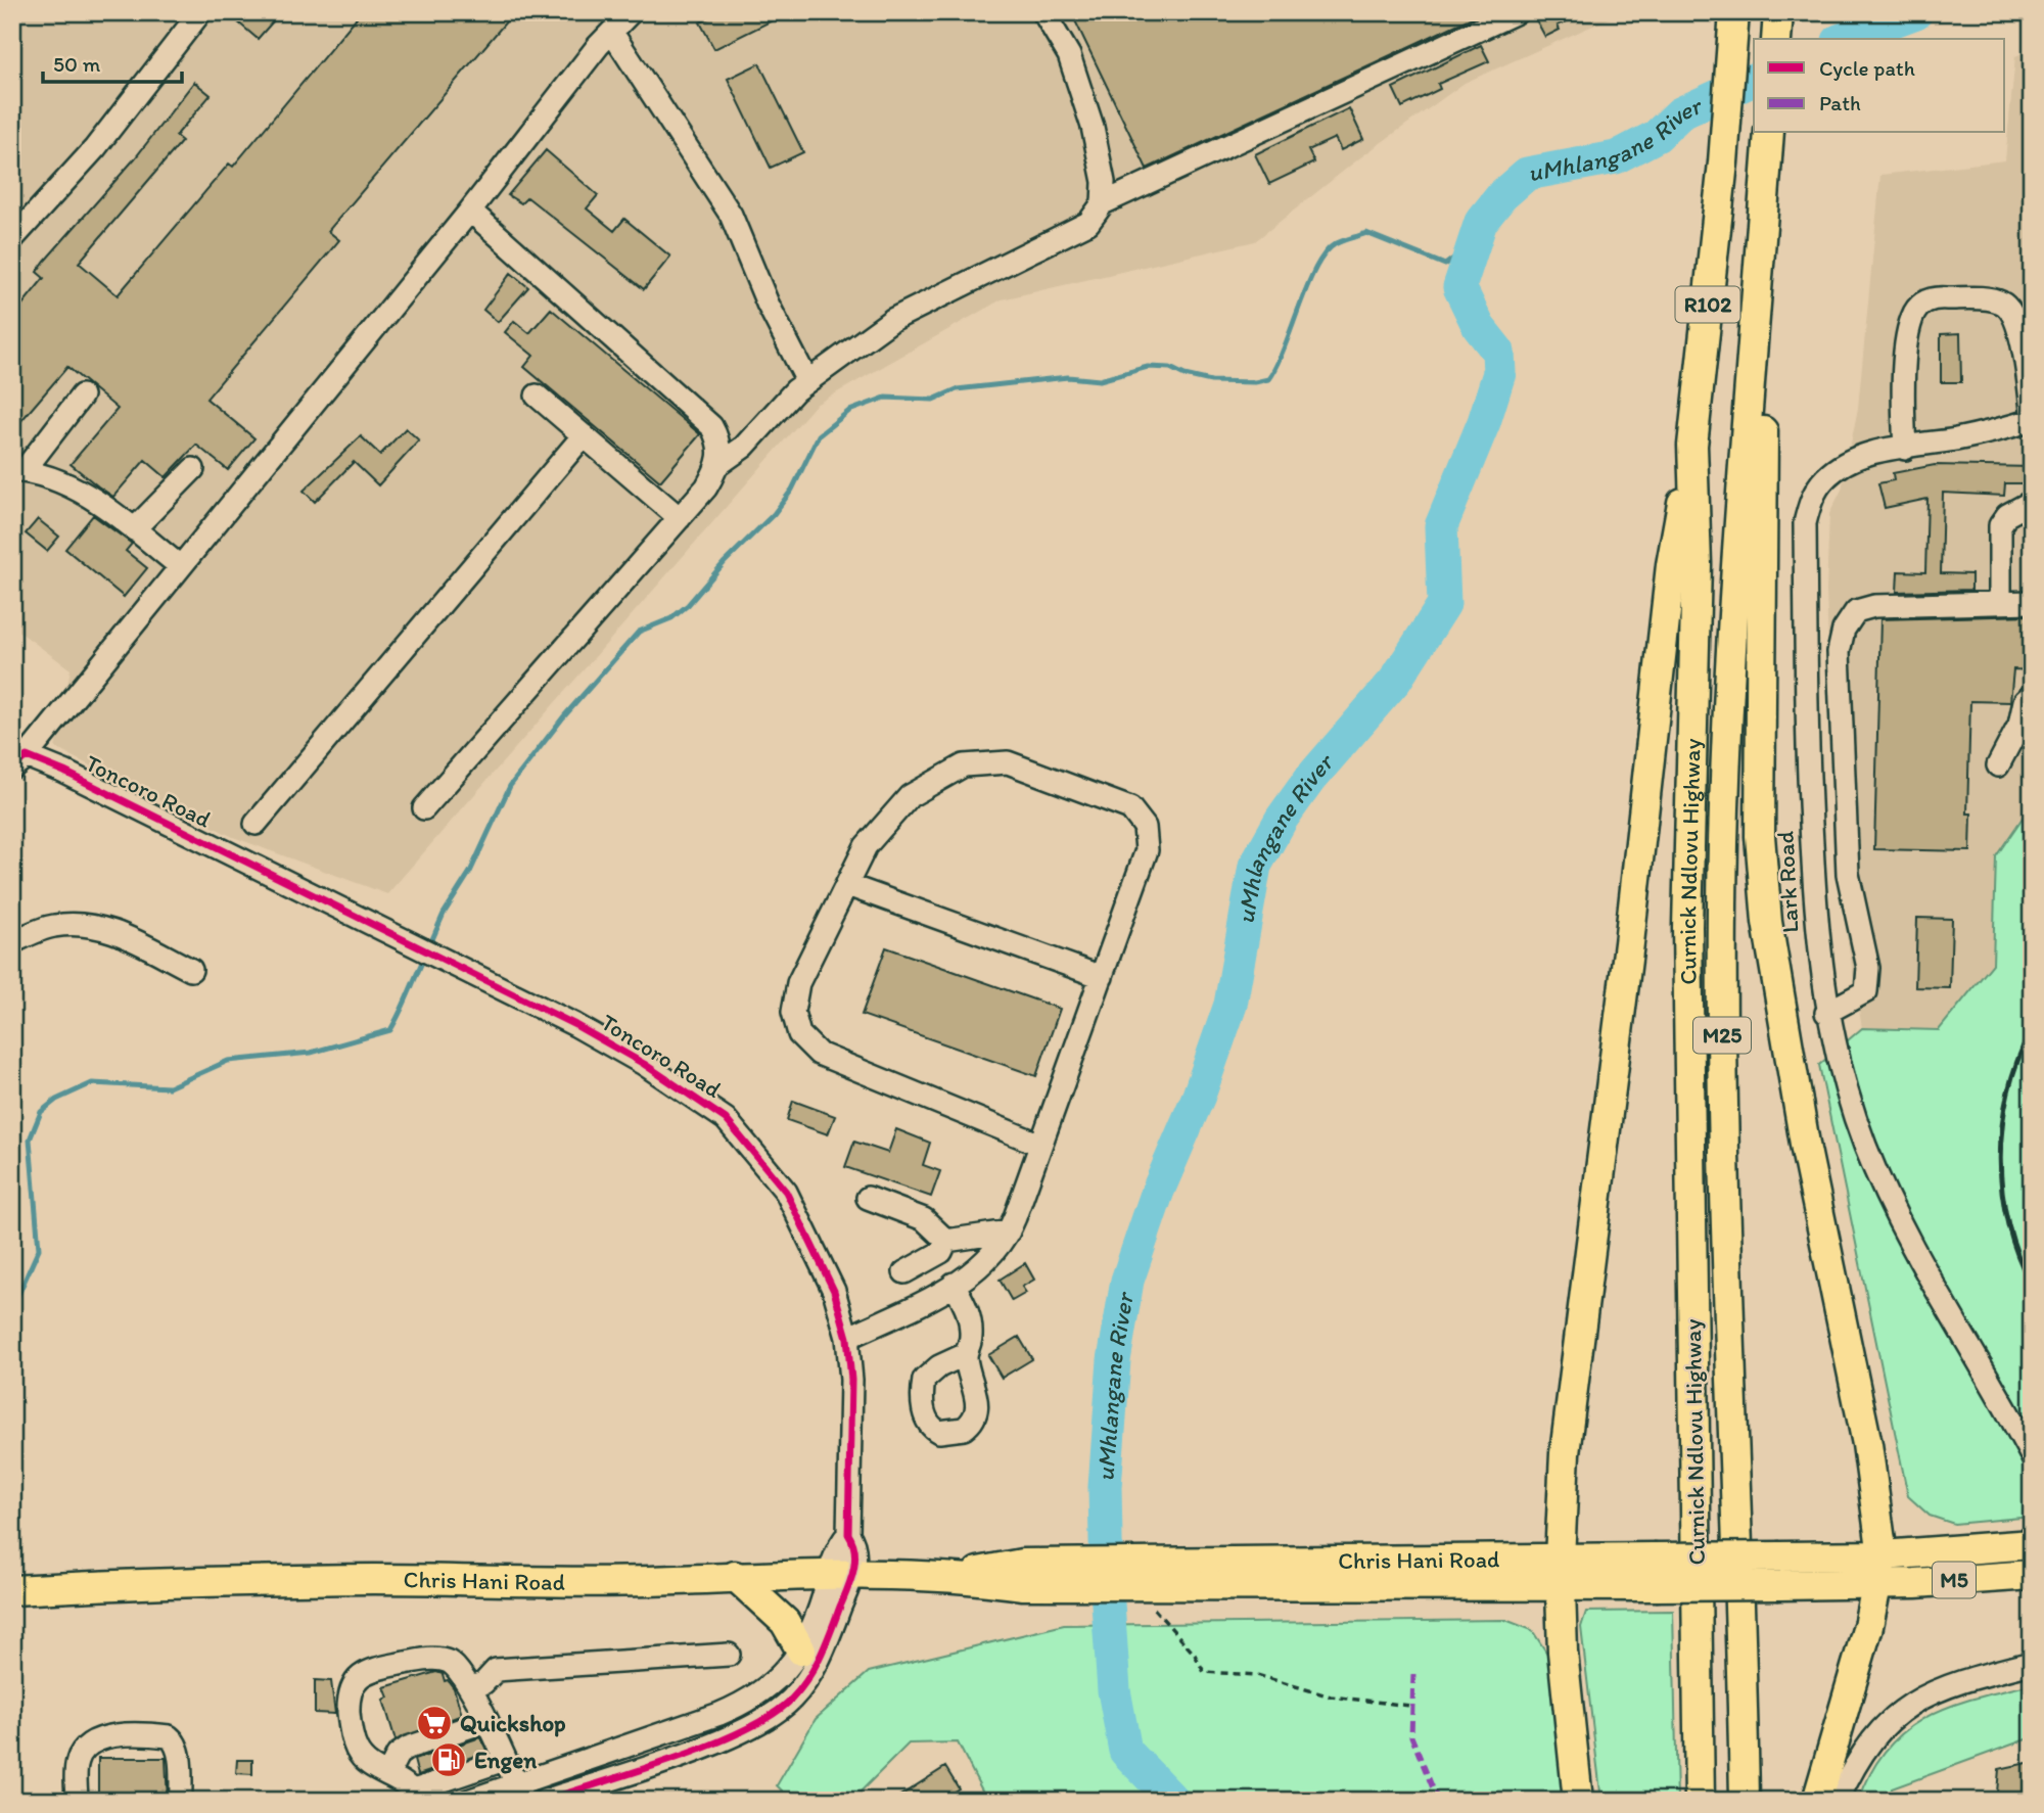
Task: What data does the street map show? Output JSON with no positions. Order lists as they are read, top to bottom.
{
  "streets": {
    "main road": [
      "R102",
      "Curnick Ndlovu Highway",
      "M25",
      "Chris Hani Road",
      "M5"
    ],
    "street": ["Toncoro Road", "Lark Road"]
  },
  "crossings": [
    ["Toncoro Road", "Chris Hani Road"],
    ["Chris Hani Road", "M5"]
  ],
  "water": ["uMhlangane River"],
  "places": {
    "supermarket": ["Quickshop"],
    "fuel station": ["Engen"]
  },
  "legend": ["Cycle path", "Path"],
  "scale_bar": "50 m"
}
